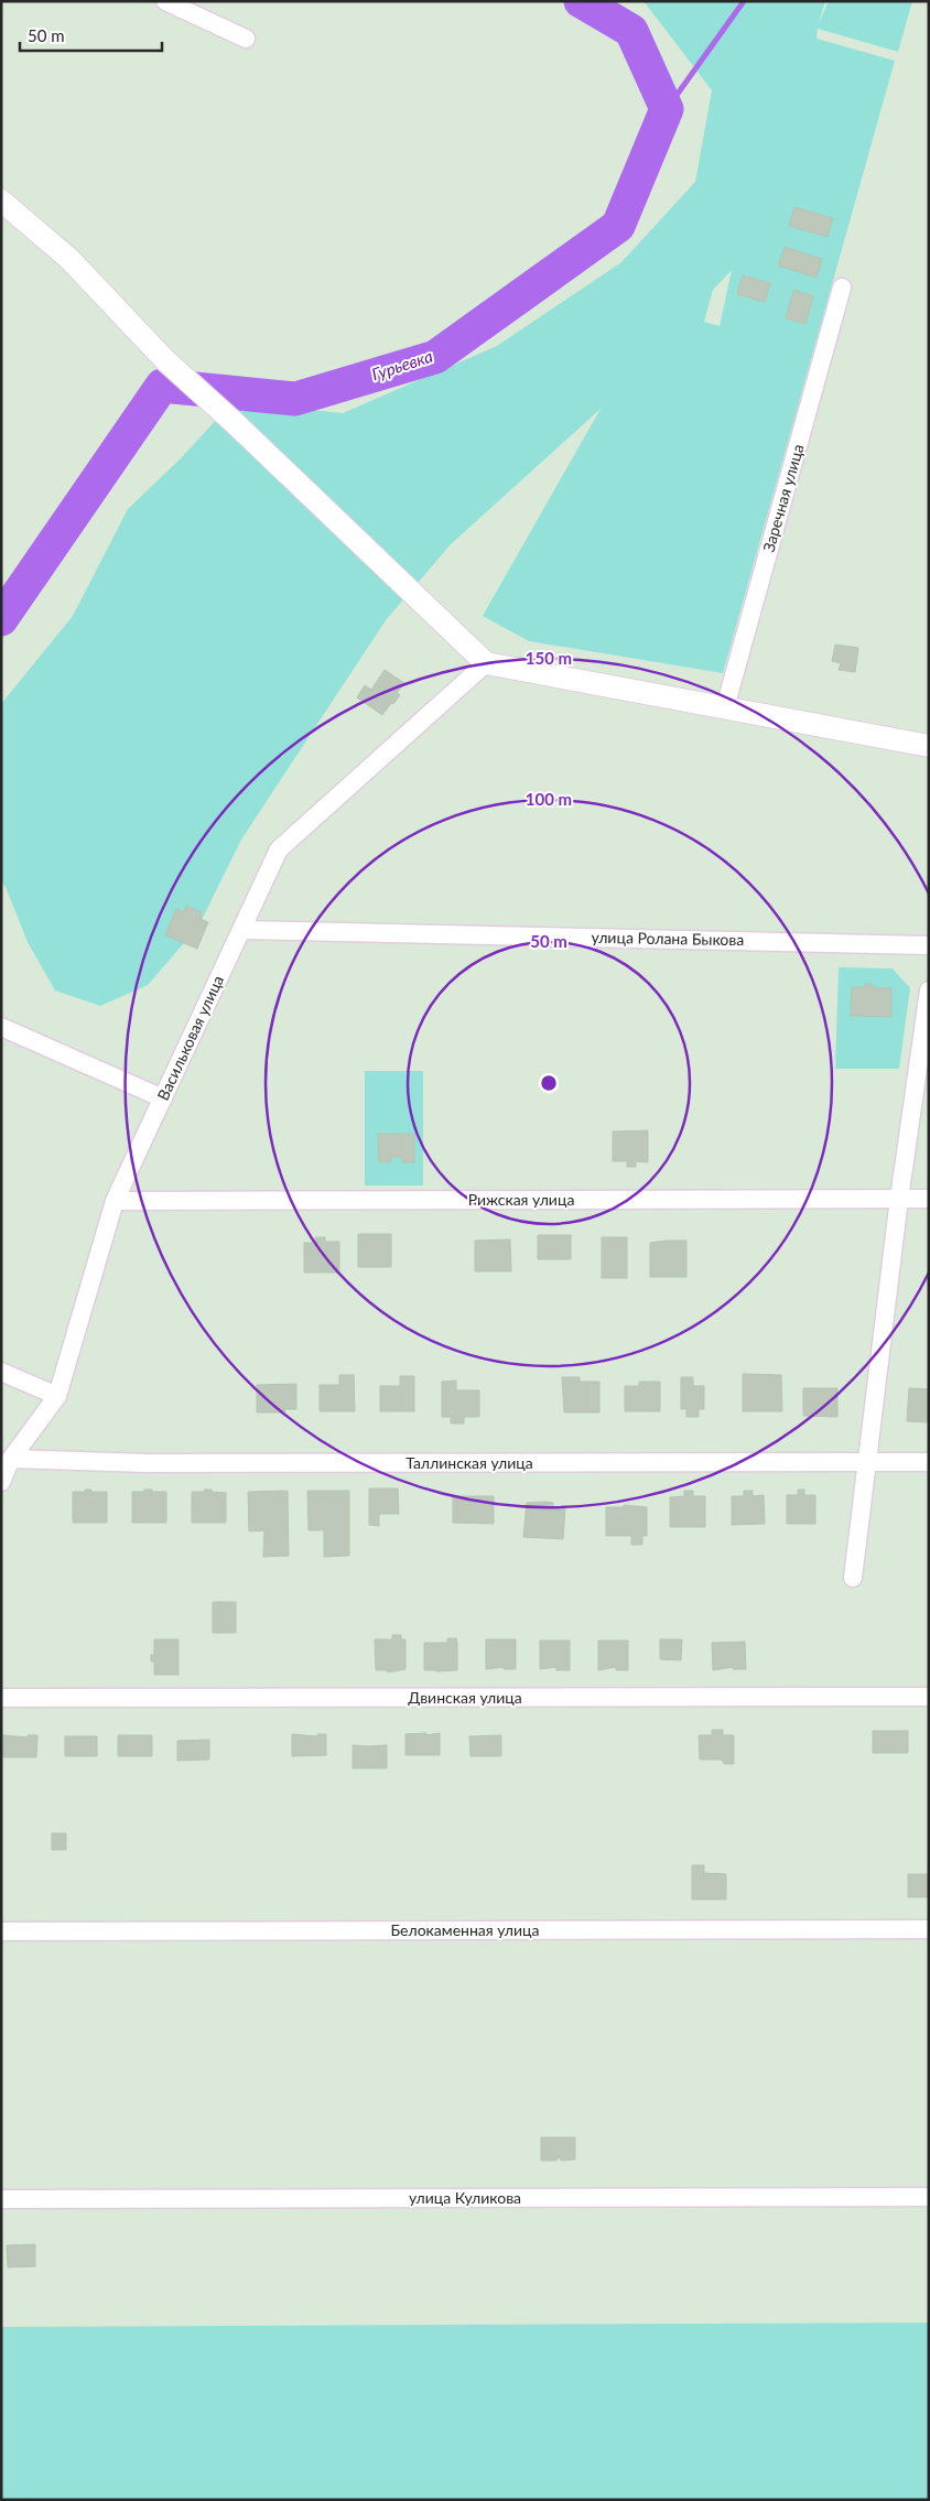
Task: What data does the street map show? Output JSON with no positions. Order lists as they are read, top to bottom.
{
  "streets": {
    "street": [
      "Заречная улица",
      "улица Ролана Быкова",
      "Васильковая улица",
      "Рижская улица",
      "Таллинская улица",
      "Двинская улица",
      "Белокаменная улица",
      "улица Куликова"
    ]
  },
  "crossings": [
    ["улица Ролана Быкова", "Васильковая улица"],
    ["Васильковая улица", "Рижская улица"],
    ["Васильковая улица", "Таллинская улица"]
  ],
  "water": ["Гурьевка"],
  "scale_bar": "50 m",
  "rings": ["150 m", "100 m", "50 m"]
}
